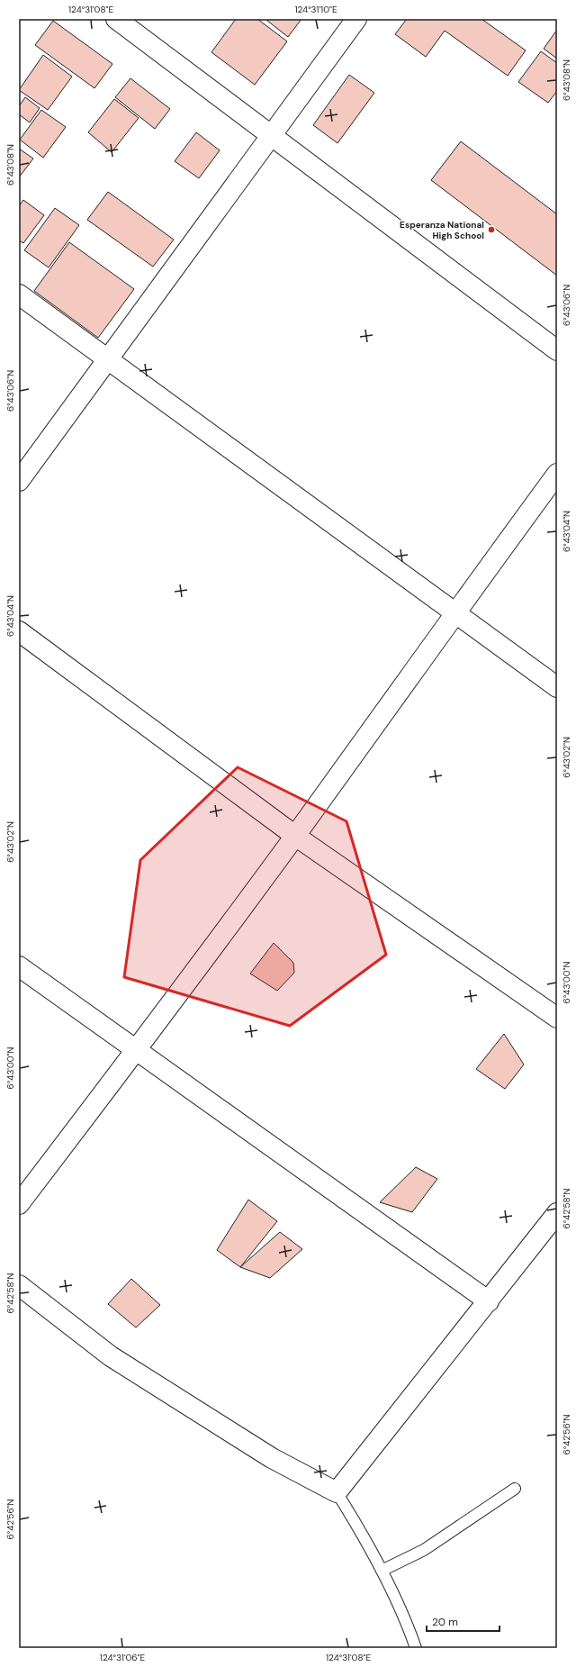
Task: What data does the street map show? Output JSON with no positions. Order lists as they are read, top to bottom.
{
  "places": ["Esperanza National High School"],
  "scale_bar": "20 m",
  "coordinates": [
    "124°31'08\"E",
    "124°31'10\"E",
    "6°43'08\"N",
    "6°43'06\"N",
    "6°43'04\"N",
    "6°43'02\"N",
    "6°43'00\"N",
    "6°42'58\"N",
    "6°42'56\"N",
    "124°31'06\"E"
  ]
}
